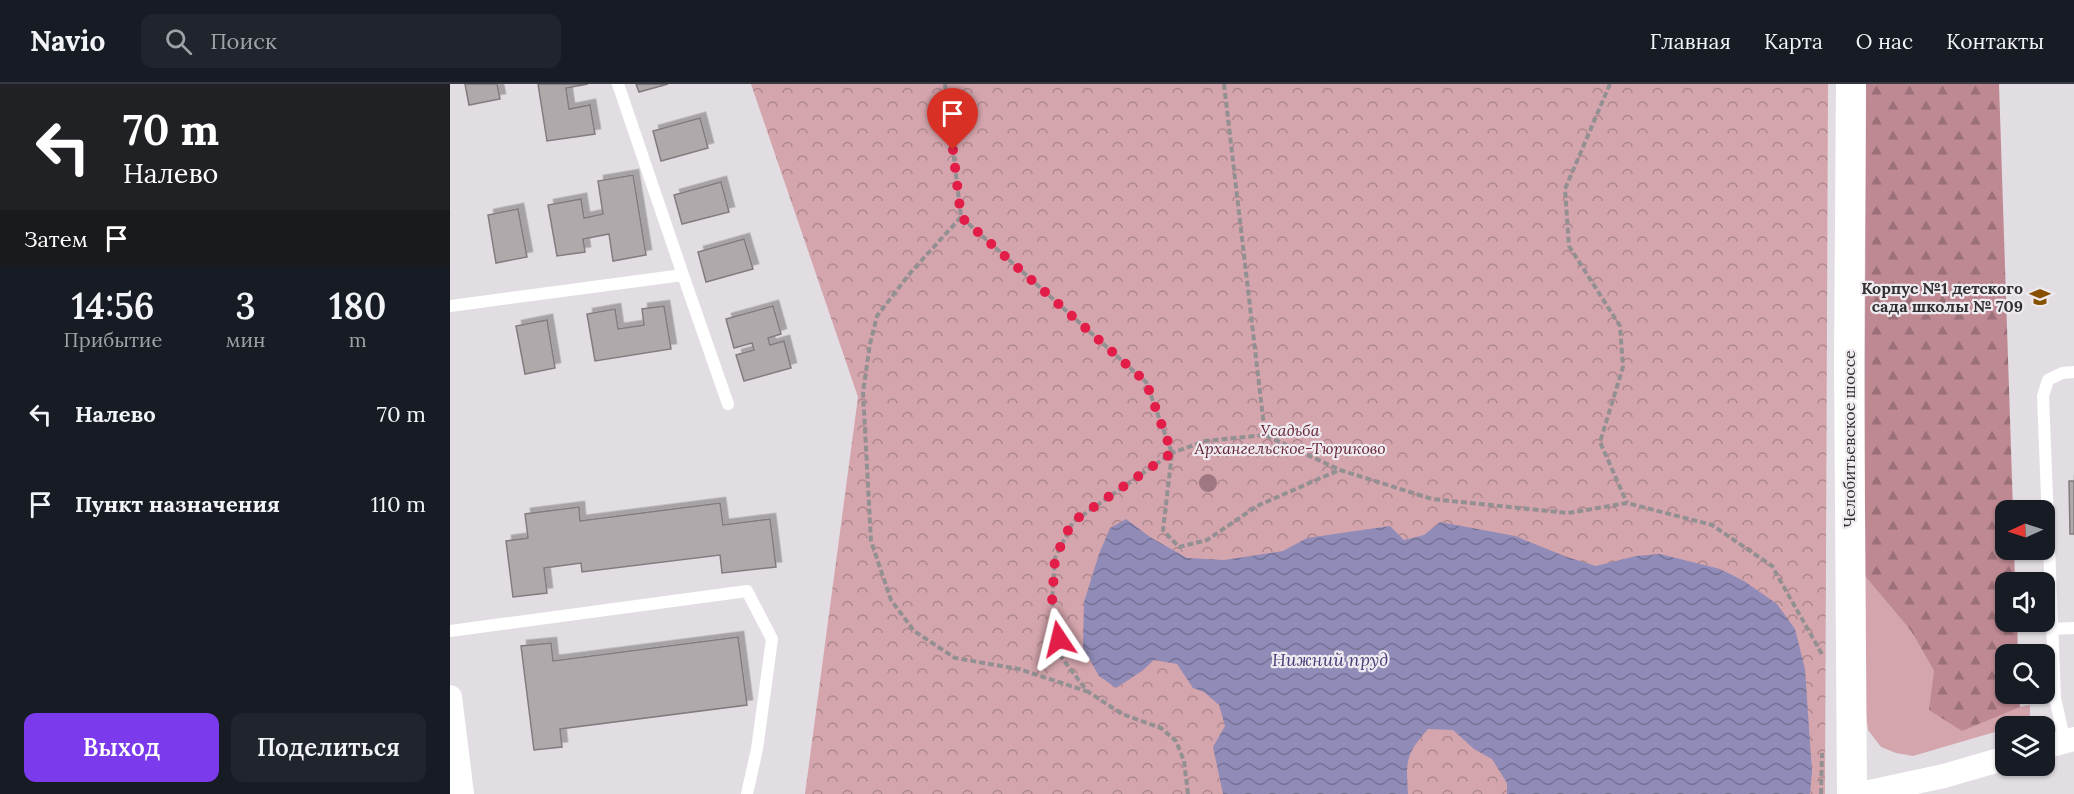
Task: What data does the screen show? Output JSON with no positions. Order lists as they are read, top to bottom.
{
  "streets": {
    "street": ["Челобитьевское шоссе"]
  },
  "water": ["Нижний пруд"],
  "parks": ["Усадьба Архангельское-Тюриково"],
  "places": {
    "school or university": ["Корпус №1 детского сада школы № 709"]
  },
  "north": "left",
  "page": {
    "header": "Navio",
    "search": "Поиск",
    "nav": [
      "Главная",
      "Карта",
      "О нас",
      "Контакты"
    ],
    "turn": ["70 m", "Налево"],
    "then": "Затем",
    "eta": [
      "14:56",
      "Прибытие",
      "3",
      "мин",
      "180",
      "m"
    ],
    "list": [
      {
        "name": "Налево",
        "value": "70 m"
      },
      {
        "name": "Пункт назначения",
        "value": "110 m"
      }
    ],
    "buttons": ["Выход", "Поделиться"]
  }
}
